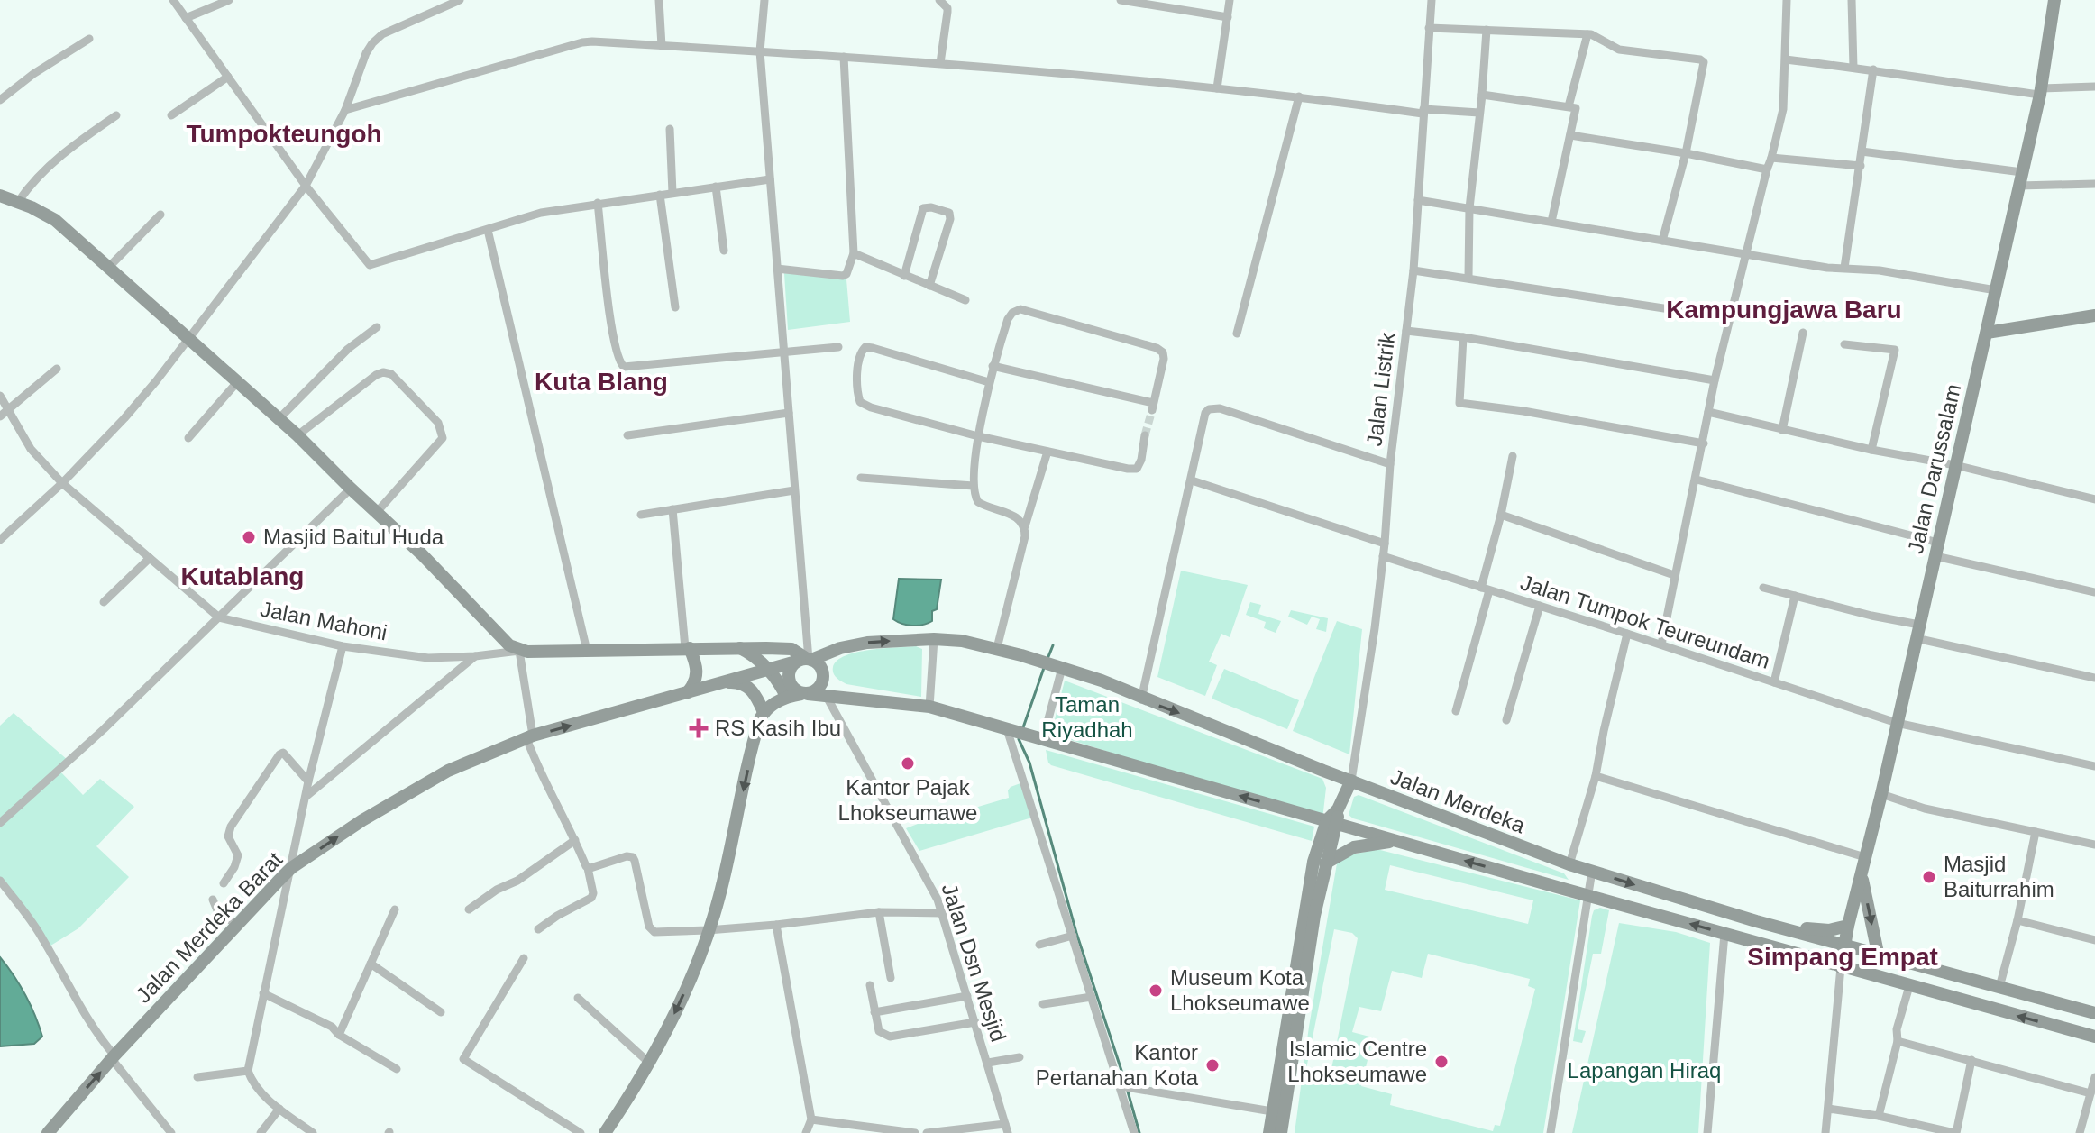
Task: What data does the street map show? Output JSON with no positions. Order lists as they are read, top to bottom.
{
  "streets": {
    "main road": ["Jalan Darussalam", "Jalan Merdeka", "Jalan Merdeka Barat"],
    "street": [
      "Jalan Listrik",
      "Jalan Mahoni",
      "Jalan Tumpok Teureundam",
      "Jalan Dsn Mesjid"
    ]
  },
  "crossings": [
    ["Jalan Listrik", "Jalan Tumpok Teureundam"],
    ["Jalan Listrik", "Jalan Merdeka"],
    ["Jalan Darussalam", "Jalan Tumpok Teureundam"],
    ["Jalan Darussalam", "Jalan Merdeka"],
    ["Jalan Merdeka", "Jalan Merdeka Barat"]
  ],
  "one_way": ["Jalan Merdeka Barat"],
  "districts": [
    "Tumpokteungoh",
    "Kampungjawa Baru",
    "Kuta Blang",
    "Kutablang",
    "Simpang Empat"
  ],
  "parks": ["Taman Riyadhah", "Lapangan Hiraq"],
  "places": {
    "other": [
      "Masjid Baitul Huda",
      "Kantor Pajak Lhokseumawe",
      "Masjid Baiturrahim",
      "Museum Kota Lhokseumawe",
      "Islamic Centre Lhokseumawe",
      "Kantor Pertanahan Kota"
    ],
    "health": ["RS Kasih Ibu"]
  }
}
